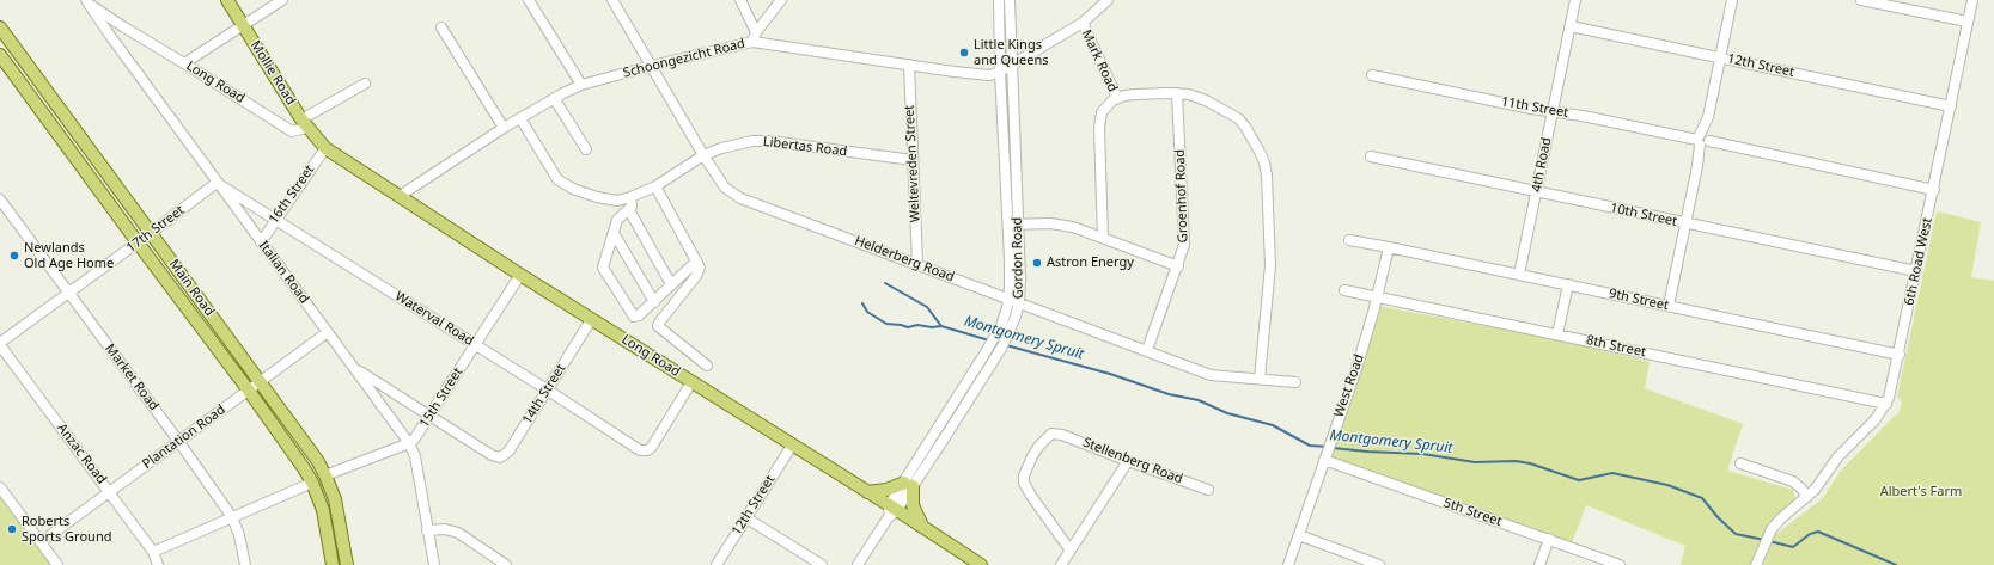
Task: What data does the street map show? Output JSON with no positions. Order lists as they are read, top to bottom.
{
  "streets": {
    "main road": ["Mollie Road", "Long Road", "Main Road"],
    "street": [
      "Schoongezicht Road",
      "Mark Road",
      "12th Street",
      "11th Street",
      "Libertas Road",
      "Weltevreden Street",
      "4th Road",
      "16th Street",
      "Groenhof Road",
      "10th Street",
      "17th Street",
      "Gordon Road",
      "Helderberg Road",
      "6th Road West",
      "Italian Road",
      "9th Street",
      "Waterval Road",
      "8th Street",
      "Market Road",
      "West Road",
      "14th Street",
      "15th Street",
      "Plantation Road",
      "Anzac Road",
      "Stellenberg Road",
      "5th Street"
    ]
  },
  "crossings": [
    ["Schoongezicht Road", "Long Road"],
    ["Schoongezicht Road", "Libertas Road"],
    ["Schoongezicht Road", "Weltevreden Street"],
    ["Schoongezicht Road", "Gordon Road"],
    ["Schoongezicht Road", "Helderberg Road"],
    ["12th Street", "Long Road"],
    ["12th Street", "4th Road"],
    ["12th Street", "6th Road West"],
    ["Mollie Road", "Long Road"],
    ["Mollie Road", "16th Street"],
    ["Long Road", "16th Street"],
    ["Long Road", "Gordon Road"],
    ["Long Road", "Italian Road"],
    ["Long Road", "Waterval Road"],
    ["Long Road", "14th Street"],
    ["Long Road", "15th Street"],
    ["11th Street", "4th Road"],
    ["11th Street", "6th Road West"],
    ["Libertas Road", "Weltevreden Street"],
    ["Libertas Road", "Helderberg Road"],
    ["Weltevreden Street", "Helderberg Road"],
    ["4th Road", "10th Street"],
    ["4th Road", "9th Street"],
    ["16th Street", "Italian Road"],
    ["16th Street", "Waterval Road"],
    ["Groenhof Road", "Helderberg Road"],
    ["10th Street", "6th Road West"],
    ["17th Street", "Italian Road"],
    ["17th Street", "Main Road"],
    ["17th Street", "Waterval Road"],
    ["17th Street", "Market Road"],
    ["17th Street", "Anzac Road"],
    ["Gordon Road", "Helderberg Road"],
    ["6th Road West", "9th Street"],
    ["6th Road West", "8th Street"],
    ["Italian Road", "Waterval Road"],
    ["Italian Road", "15th Street"],
    ["Italian Road", "Plantation Road"],
    ["Main Road", "15th Street"],
    ["Main Road", "Plantation Road"],
    ["9th Street", "West Road"],
    ["Waterval Road", "14th Street"],
    ["Waterval Road", "15th Street"],
    ["8th Street", "West Road"],
    ["Market Road", "Plantation Road"],
    ["West Road", "5th Street"],
    ["14th Street", "15th Street"],
    ["Plantation Road", "Anzac Road"]
  ],
  "water": ["Montgomery Spruit"],
  "parks": ["Albert's Farm"],
  "places": [
    "Little Kings and Queens",
    "Newlands Old Age Home",
    "Astron Energy",
    "Roberts Sports Ground"
  ]
}
